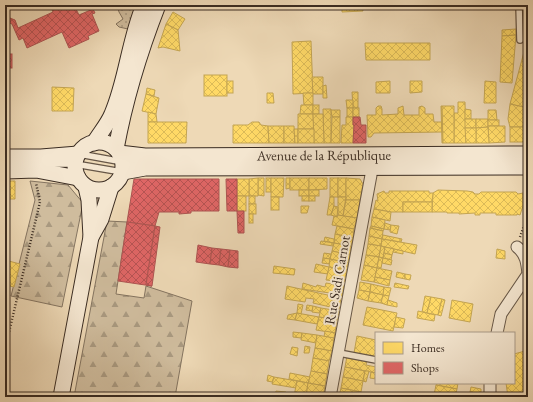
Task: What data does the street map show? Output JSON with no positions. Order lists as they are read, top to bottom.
{
  "streets": {
    "main road": ["Avenue de la République"],
    "street": ["Rue Sadi Carnot"]
  },
  "crossings": [
    ["Avenue de la République", "Rue Sadi Carnot"]
  ],
  "legend": ["Homes", "Shops"]
}
